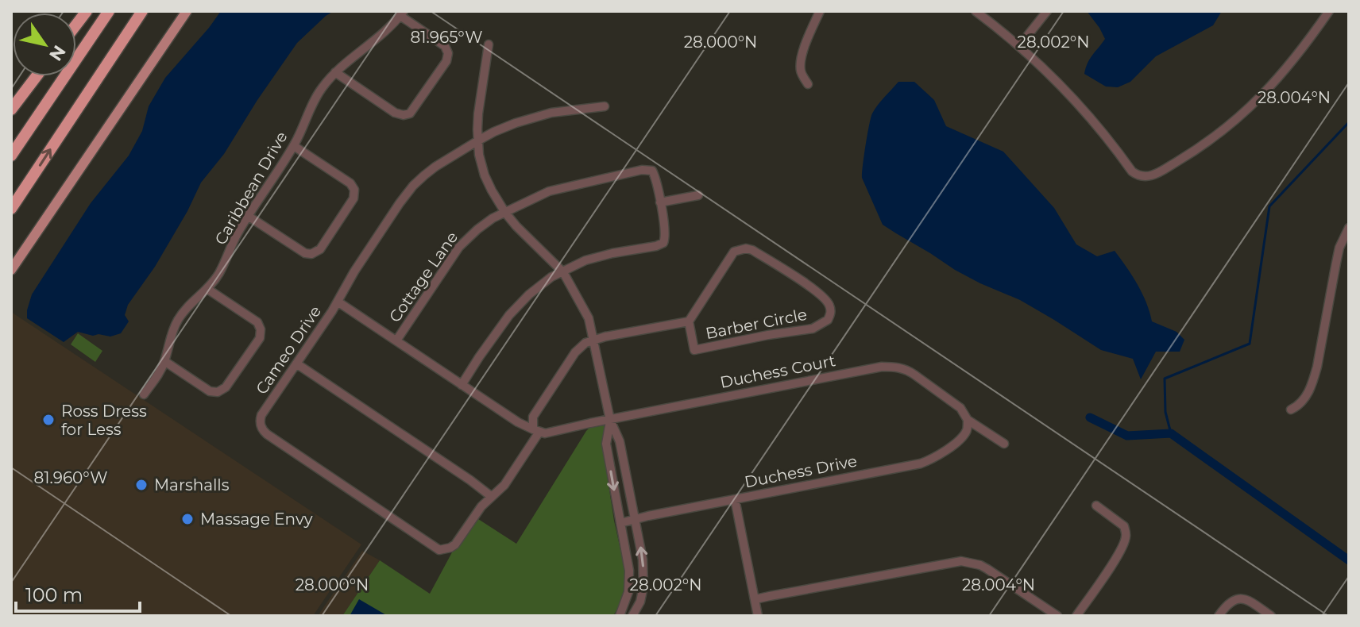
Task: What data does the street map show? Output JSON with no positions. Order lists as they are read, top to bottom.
{
  "streets": {
    "street": [
      "Caribbean Drive",
      "Cottage Lane",
      "Barber Circle",
      "Cameo Drive",
      "Duchess Court",
      "Duchess Drive"
    ]
  },
  "crossings": [
    ["Cameo Drive", "Duchess Court"],
    ["Duchess Court", "Duchess Drive"]
  ],
  "places": ["Ross Dress for Less", "Marshalls", "Massage Envy"],
  "scale_bar": "100 m",
  "north": "bottom right",
  "coordinates": [
    "81.965°W",
    "28.000°N",
    "28.002°N",
    "28.004°N",
    "81.960°W"
  ]
}
